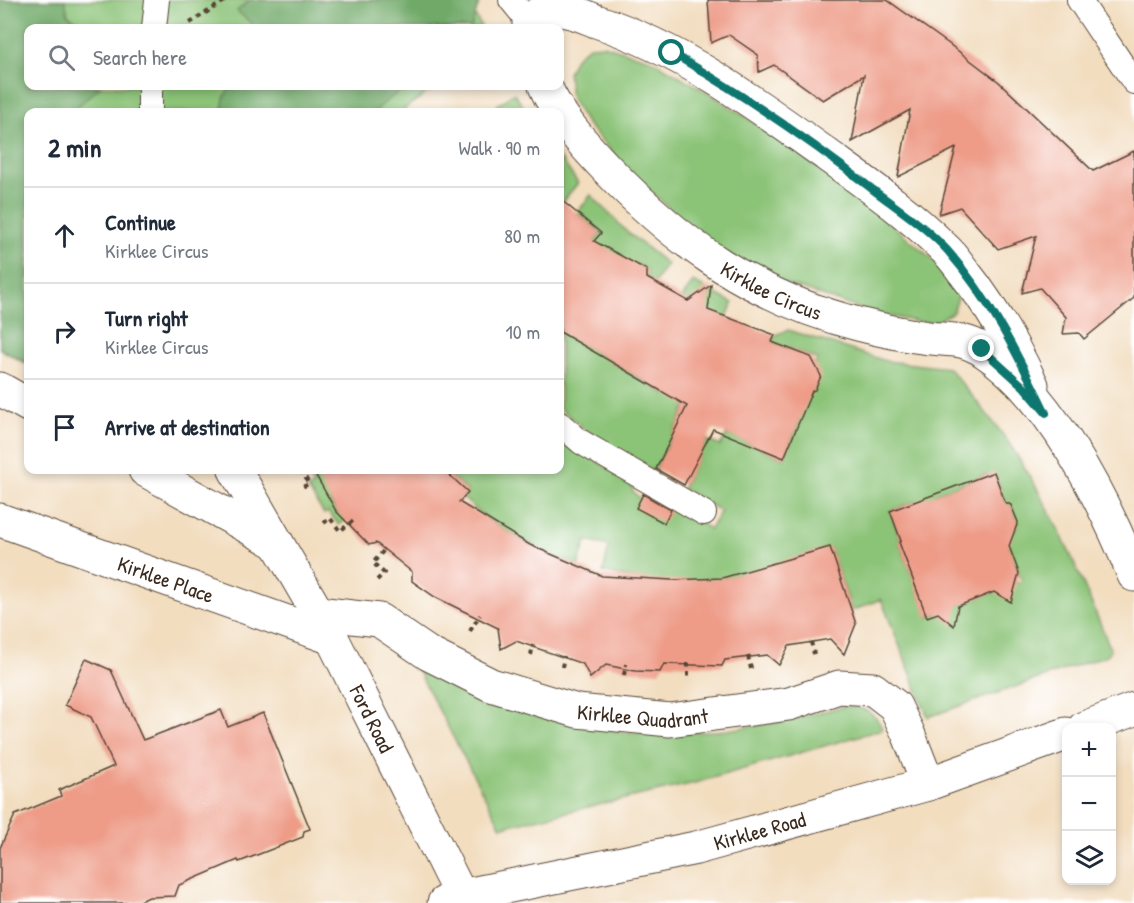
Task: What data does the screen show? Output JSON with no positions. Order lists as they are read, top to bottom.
{
  "streets": {
    "street": [
      "Kirklee Circus",
      "Kirklee Place",
      "Kirklee Quadrant",
      "Ford Road",
      "Kirklee Road"
    ]
  },
  "crossings": [
    ["Kirklee Place", "Kirklee Quadrant"],
    ["Kirklee Place", "Ford Road"],
    ["Kirklee Quadrant", "Ford Road"],
    ["Kirklee Quadrant", "Kirklee Road"],
    ["Ford Road", "Kirklee Road"]
  ],
  "page": {
    "search": "Search here",
    "heading": ["2 min", "Walk · 90 m"],
    "list": [
      ["Continue", "Kirklee Circus", "80 m"],
      ["Turn right", "Kirklee Circus", "10 m"],
      "Arrive at destination"
    ],
    "map_buttons": ["+", "−"]
  }
}
